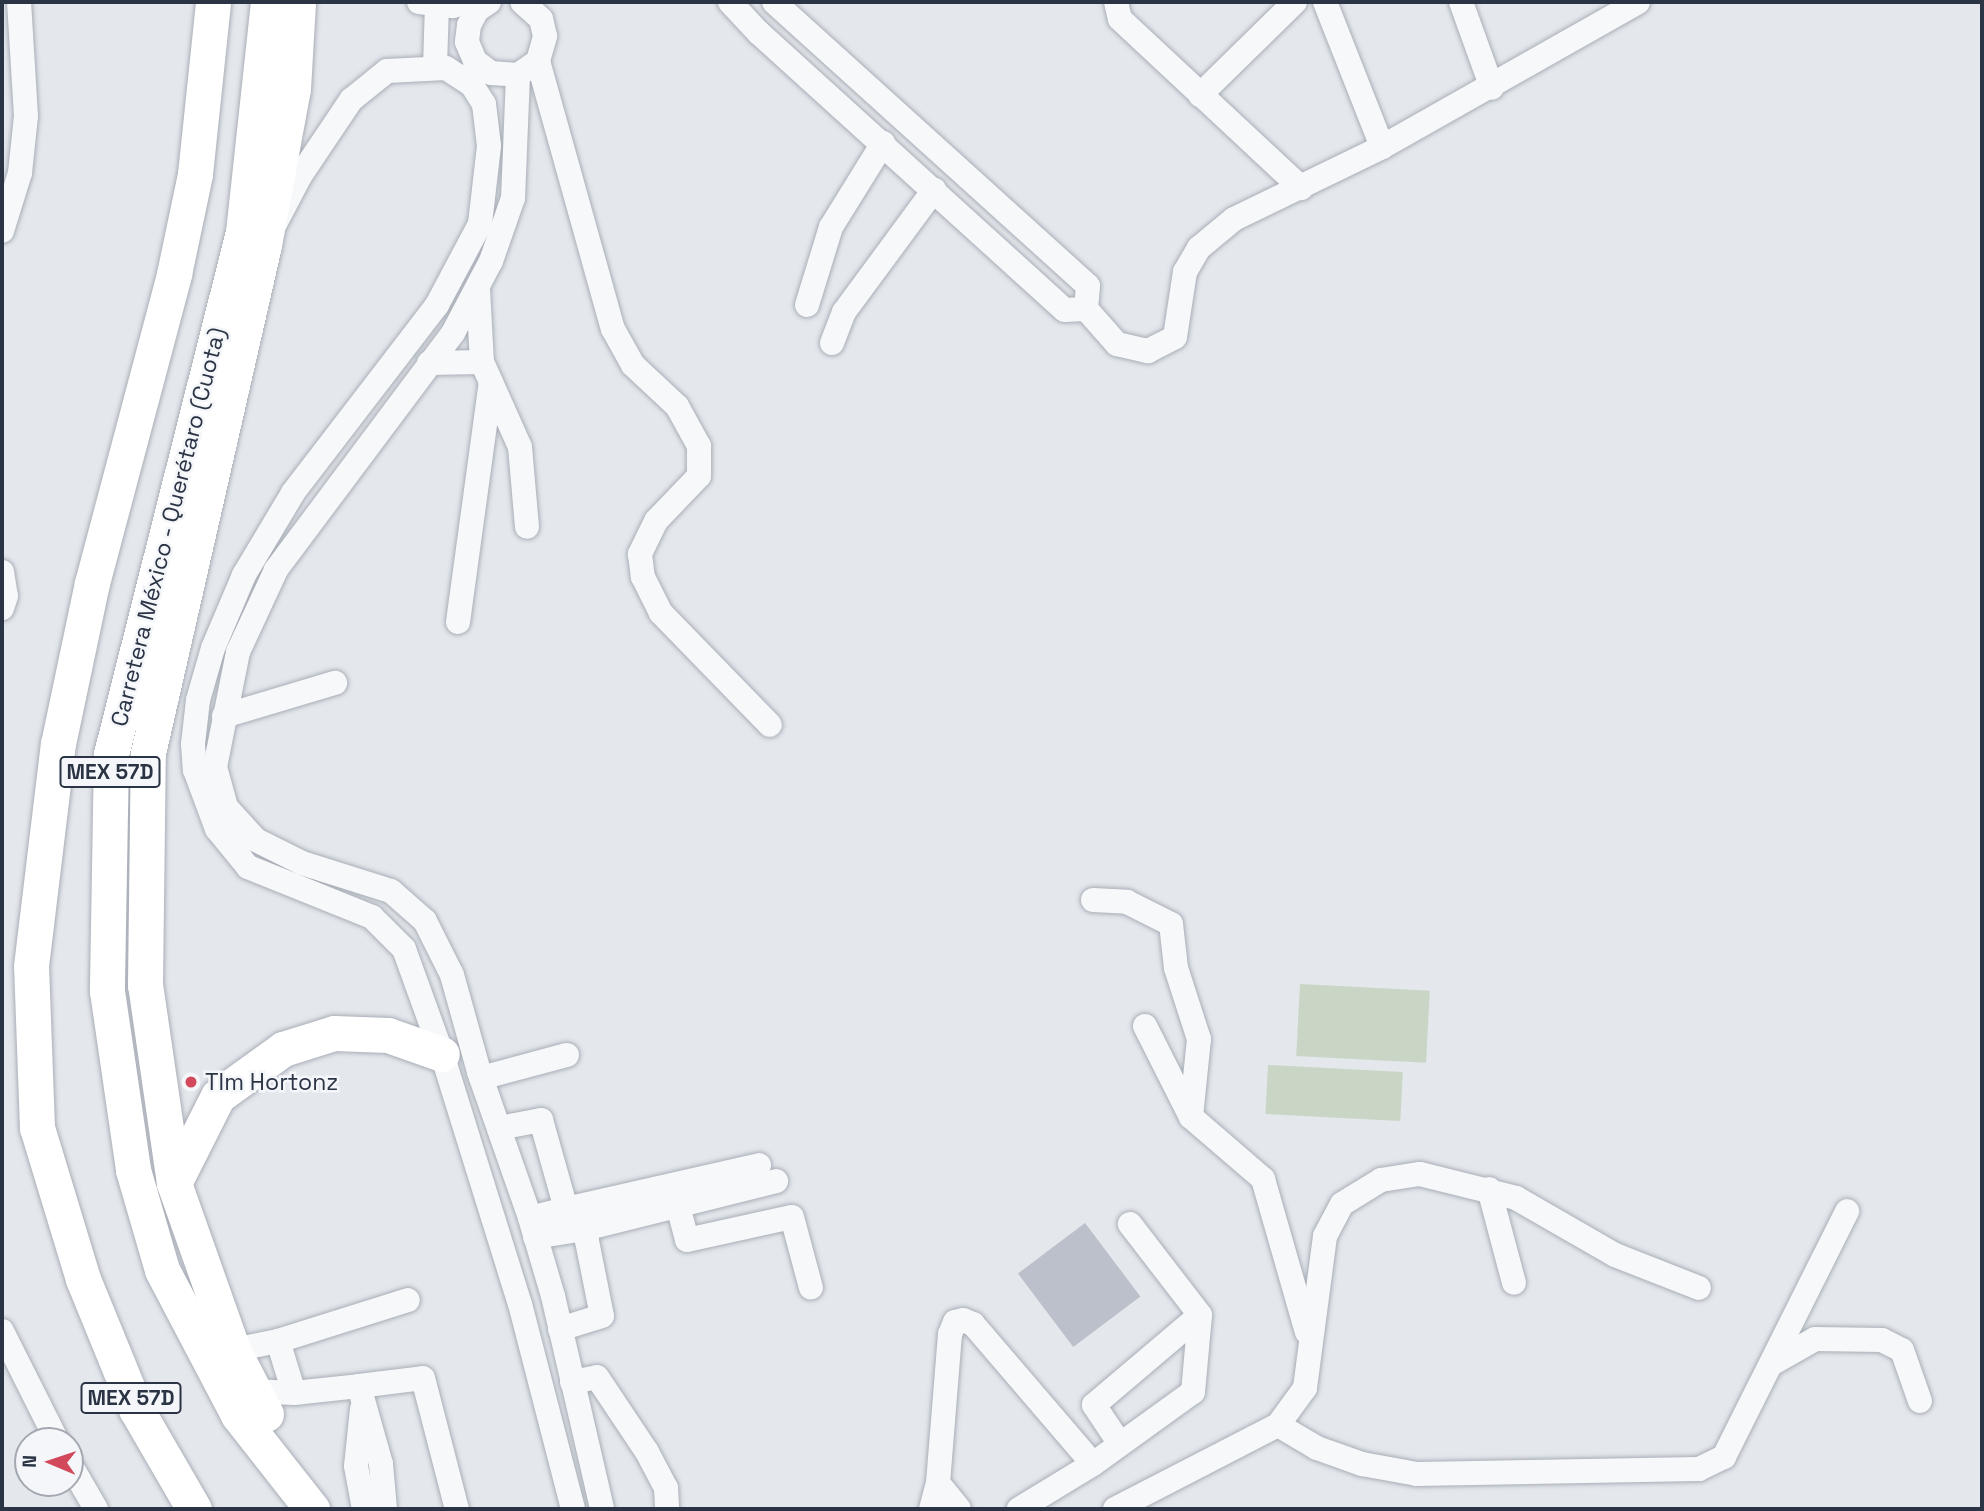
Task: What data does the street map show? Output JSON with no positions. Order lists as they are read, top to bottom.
{
  "streets": {
    "highway": ["Carretera México - Querétaro (Cuota)", "MEX 57D"]
  },
  "places": ["TIm Hortonz"],
  "north": "left"
}
